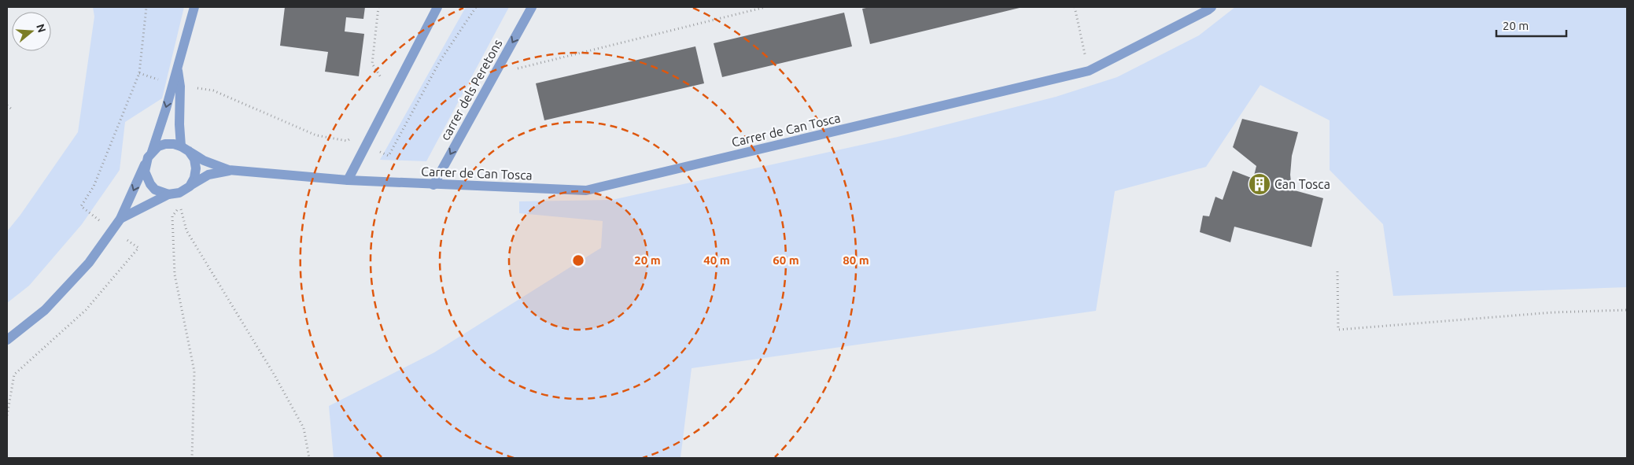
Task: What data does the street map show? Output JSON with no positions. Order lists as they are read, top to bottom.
{
  "streets": {
    "street": ["carrer dels Peretons", "Carrer de Can Tosca"]
  },
  "crossings": [
    ["carrer dels Peretons", "Carrer de Can Tosca"]
  ],
  "places": {
    "building": ["Can Tosca"]
  },
  "scale_bar": "20 m",
  "north": "right",
  "rings": [
    "20 m",
    "40 m",
    "60 m",
    "80 m"
  ]
}
